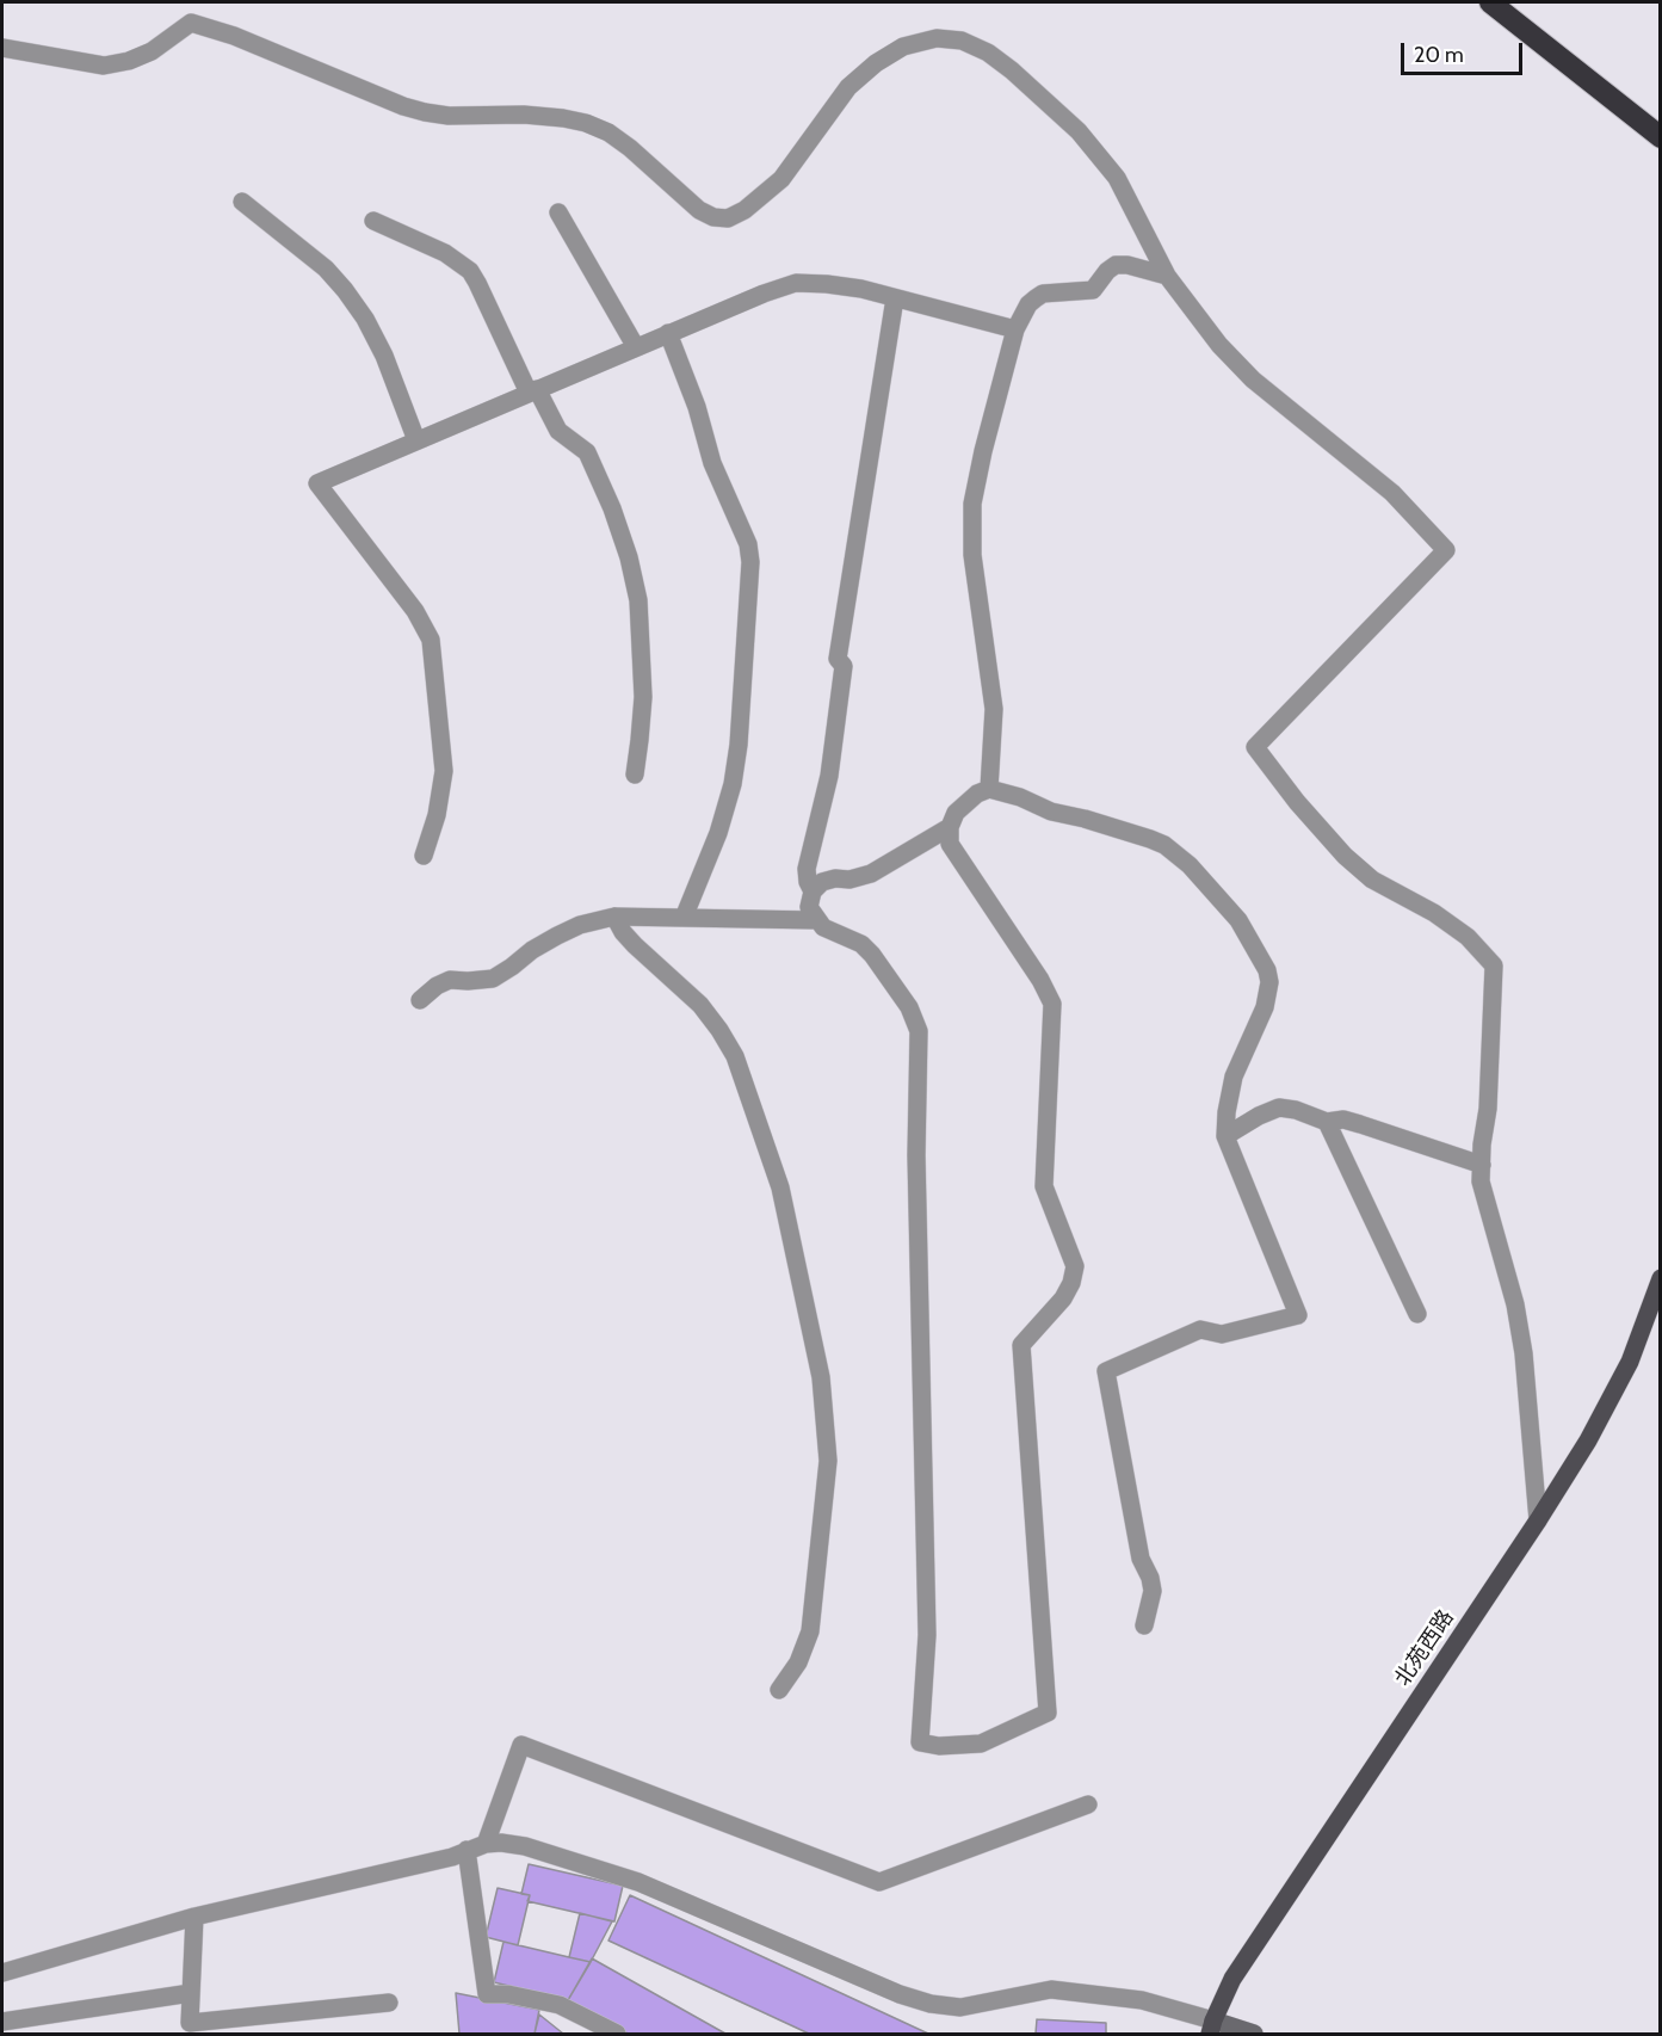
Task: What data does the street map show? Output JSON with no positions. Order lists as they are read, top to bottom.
{
  "streets": {
    "main road": ["北苑西路"]
  },
  "scale_bar": "20 m"
}
